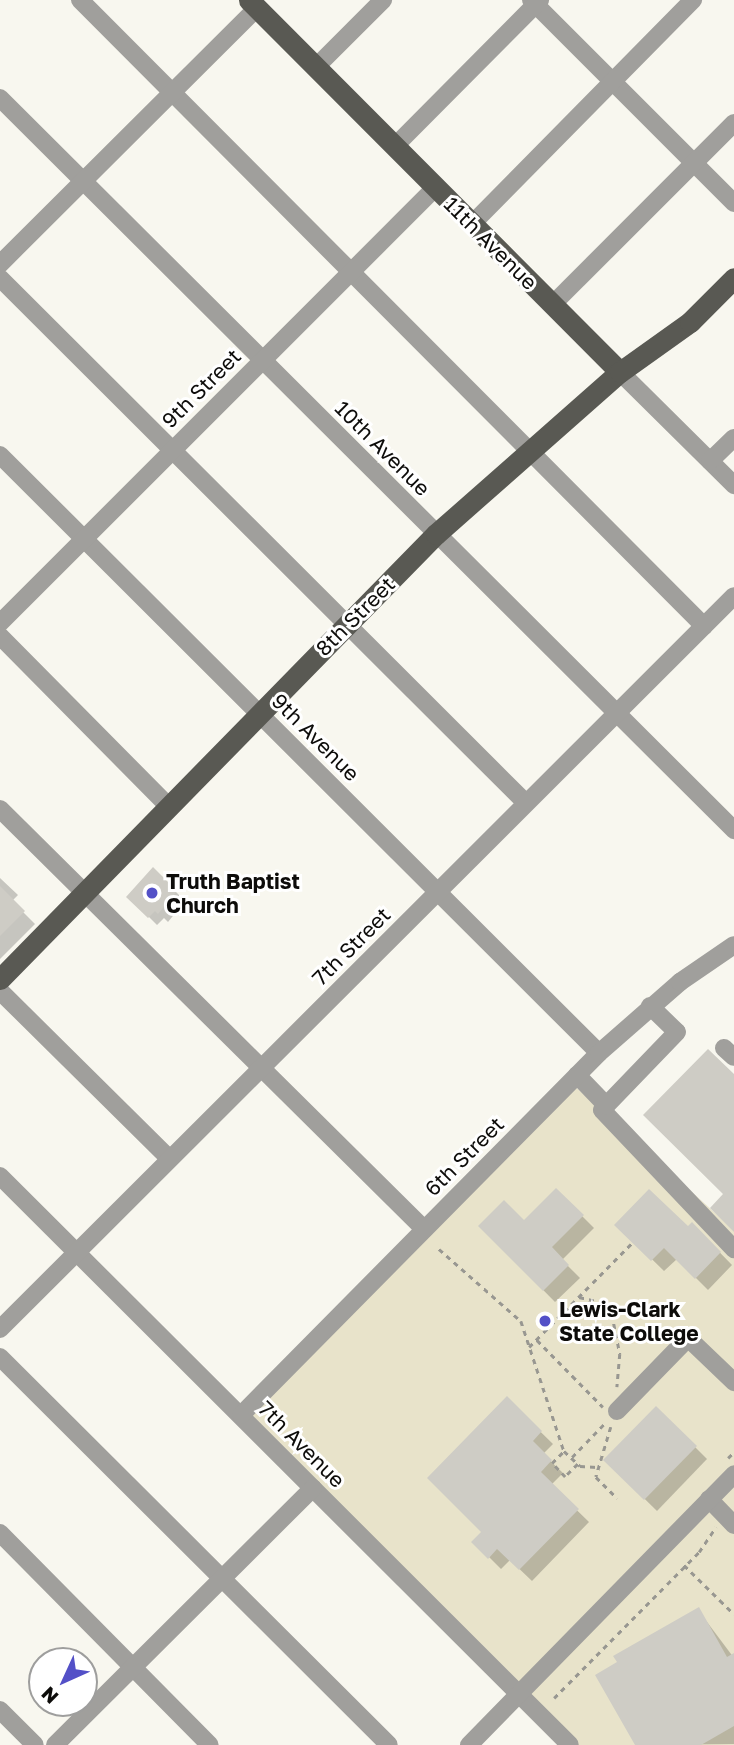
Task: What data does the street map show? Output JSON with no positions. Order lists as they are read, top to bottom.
{
  "streets": {
    "main road": ["11th Avenue", "8th Street"],
    "street": [
      "9th Street",
      "10th Avenue",
      "9th Avenue",
      "7th Street",
      "6th Street",
      "7th Avenue"
    ]
  },
  "crossings": [
    ["11th Avenue", "9th Street"],
    ["11th Avenue", "8th Street"],
    ["9th Street", "10th Avenue"],
    ["9th Street", "9th Avenue"],
    ["10th Avenue", "8th Street"],
    ["10th Avenue", "7th Street"],
    ["8th Street", "9th Avenue"],
    ["9th Avenue", "7th Street"],
    ["9th Avenue", "6th Street"],
    ["7th Street", "7th Avenue"],
    ["6th Street", "7th Avenue"]
  ],
  "places": ["Truth Baptist Church", "Lewis-Clark State College"],
  "north": "bottom left"
}
